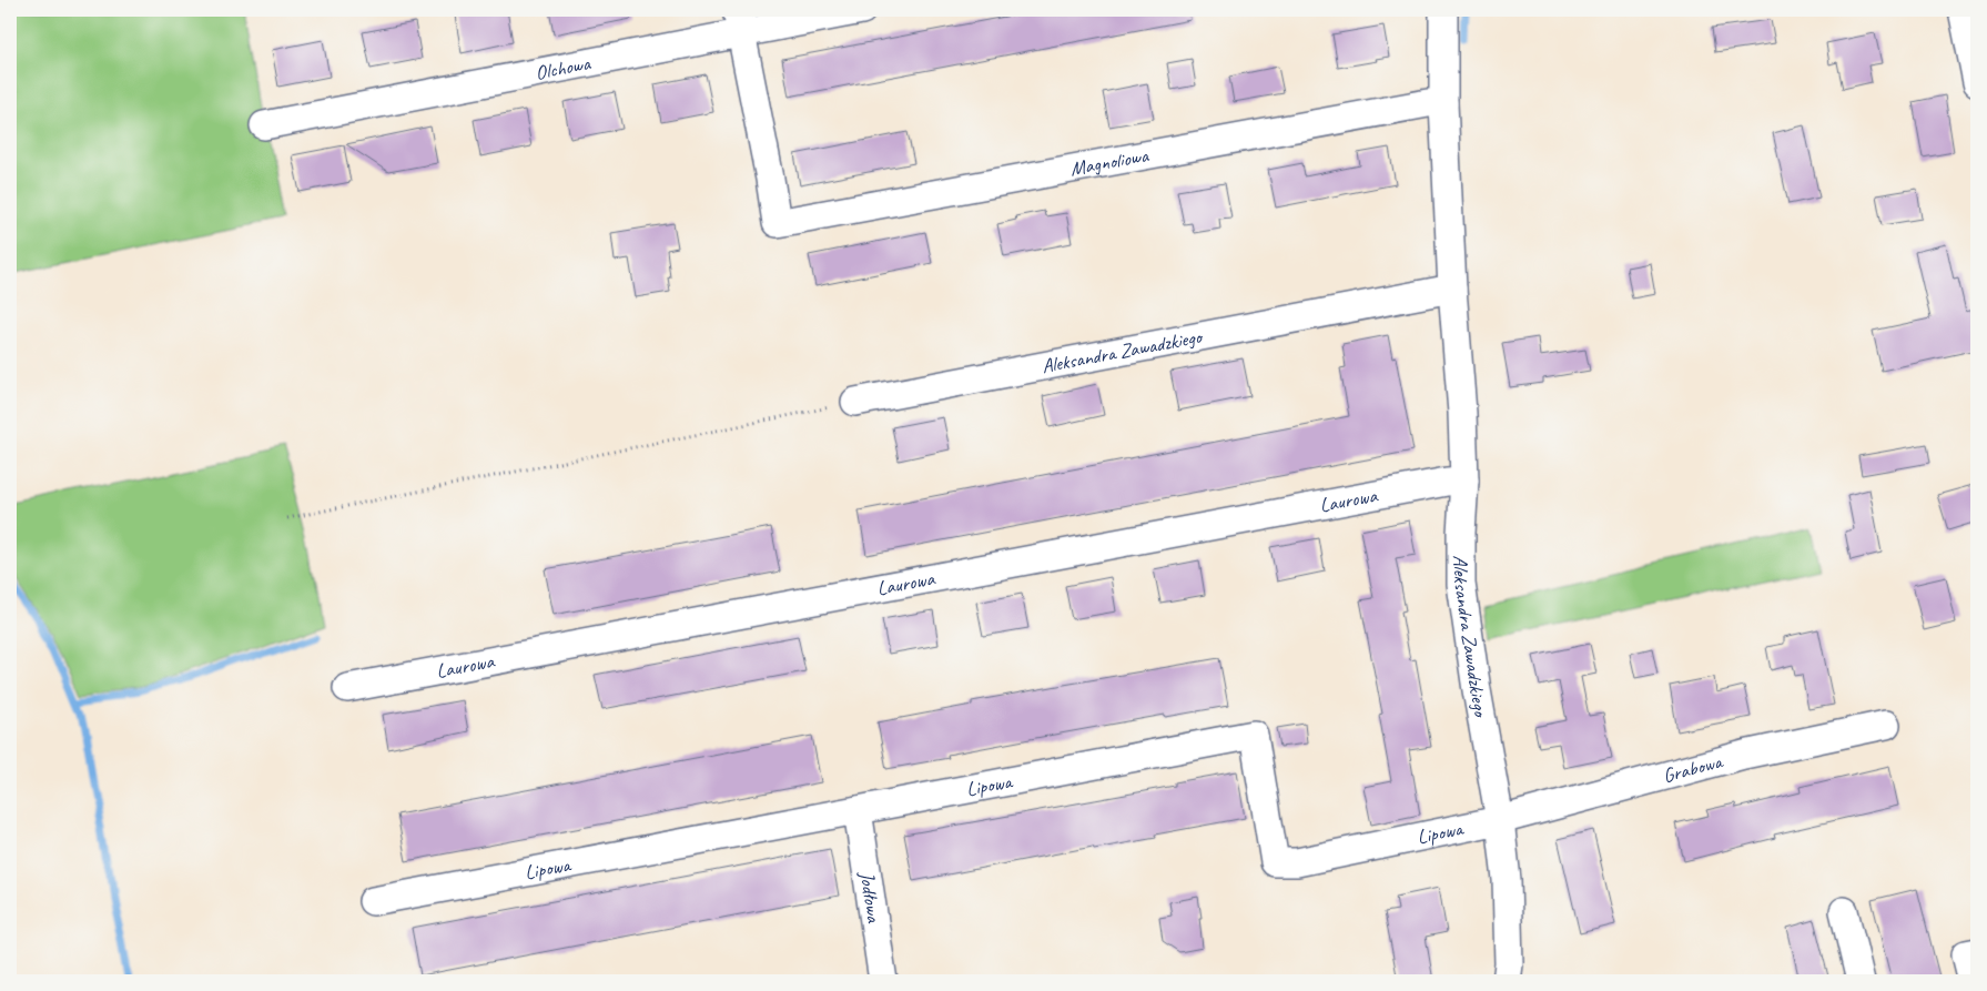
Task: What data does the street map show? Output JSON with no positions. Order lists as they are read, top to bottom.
{
  "streets": {
    "street": [
      "Olchowa",
      "Magnoliowa",
      "Aleksandra Zawadzkiego",
      "Laurowa",
      "Grabowa",
      "Lipowa",
      "Jodłowa"
    ]
  },
  "crossings": [
    ["Olchowa", "Magnoliowa"],
    ["Magnoliowa", "Aleksandra Zawadzkiego"],
    ["Aleksandra Zawadzkiego", "Laurowa"],
    ["Aleksandra Zawadzkiego", "Grabowa"],
    ["Aleksandra Zawadzkiego", "Lipowa"],
    ["Grabowa", "Lipowa"],
    ["Lipowa", "Jodłowa"]
  ]
}
